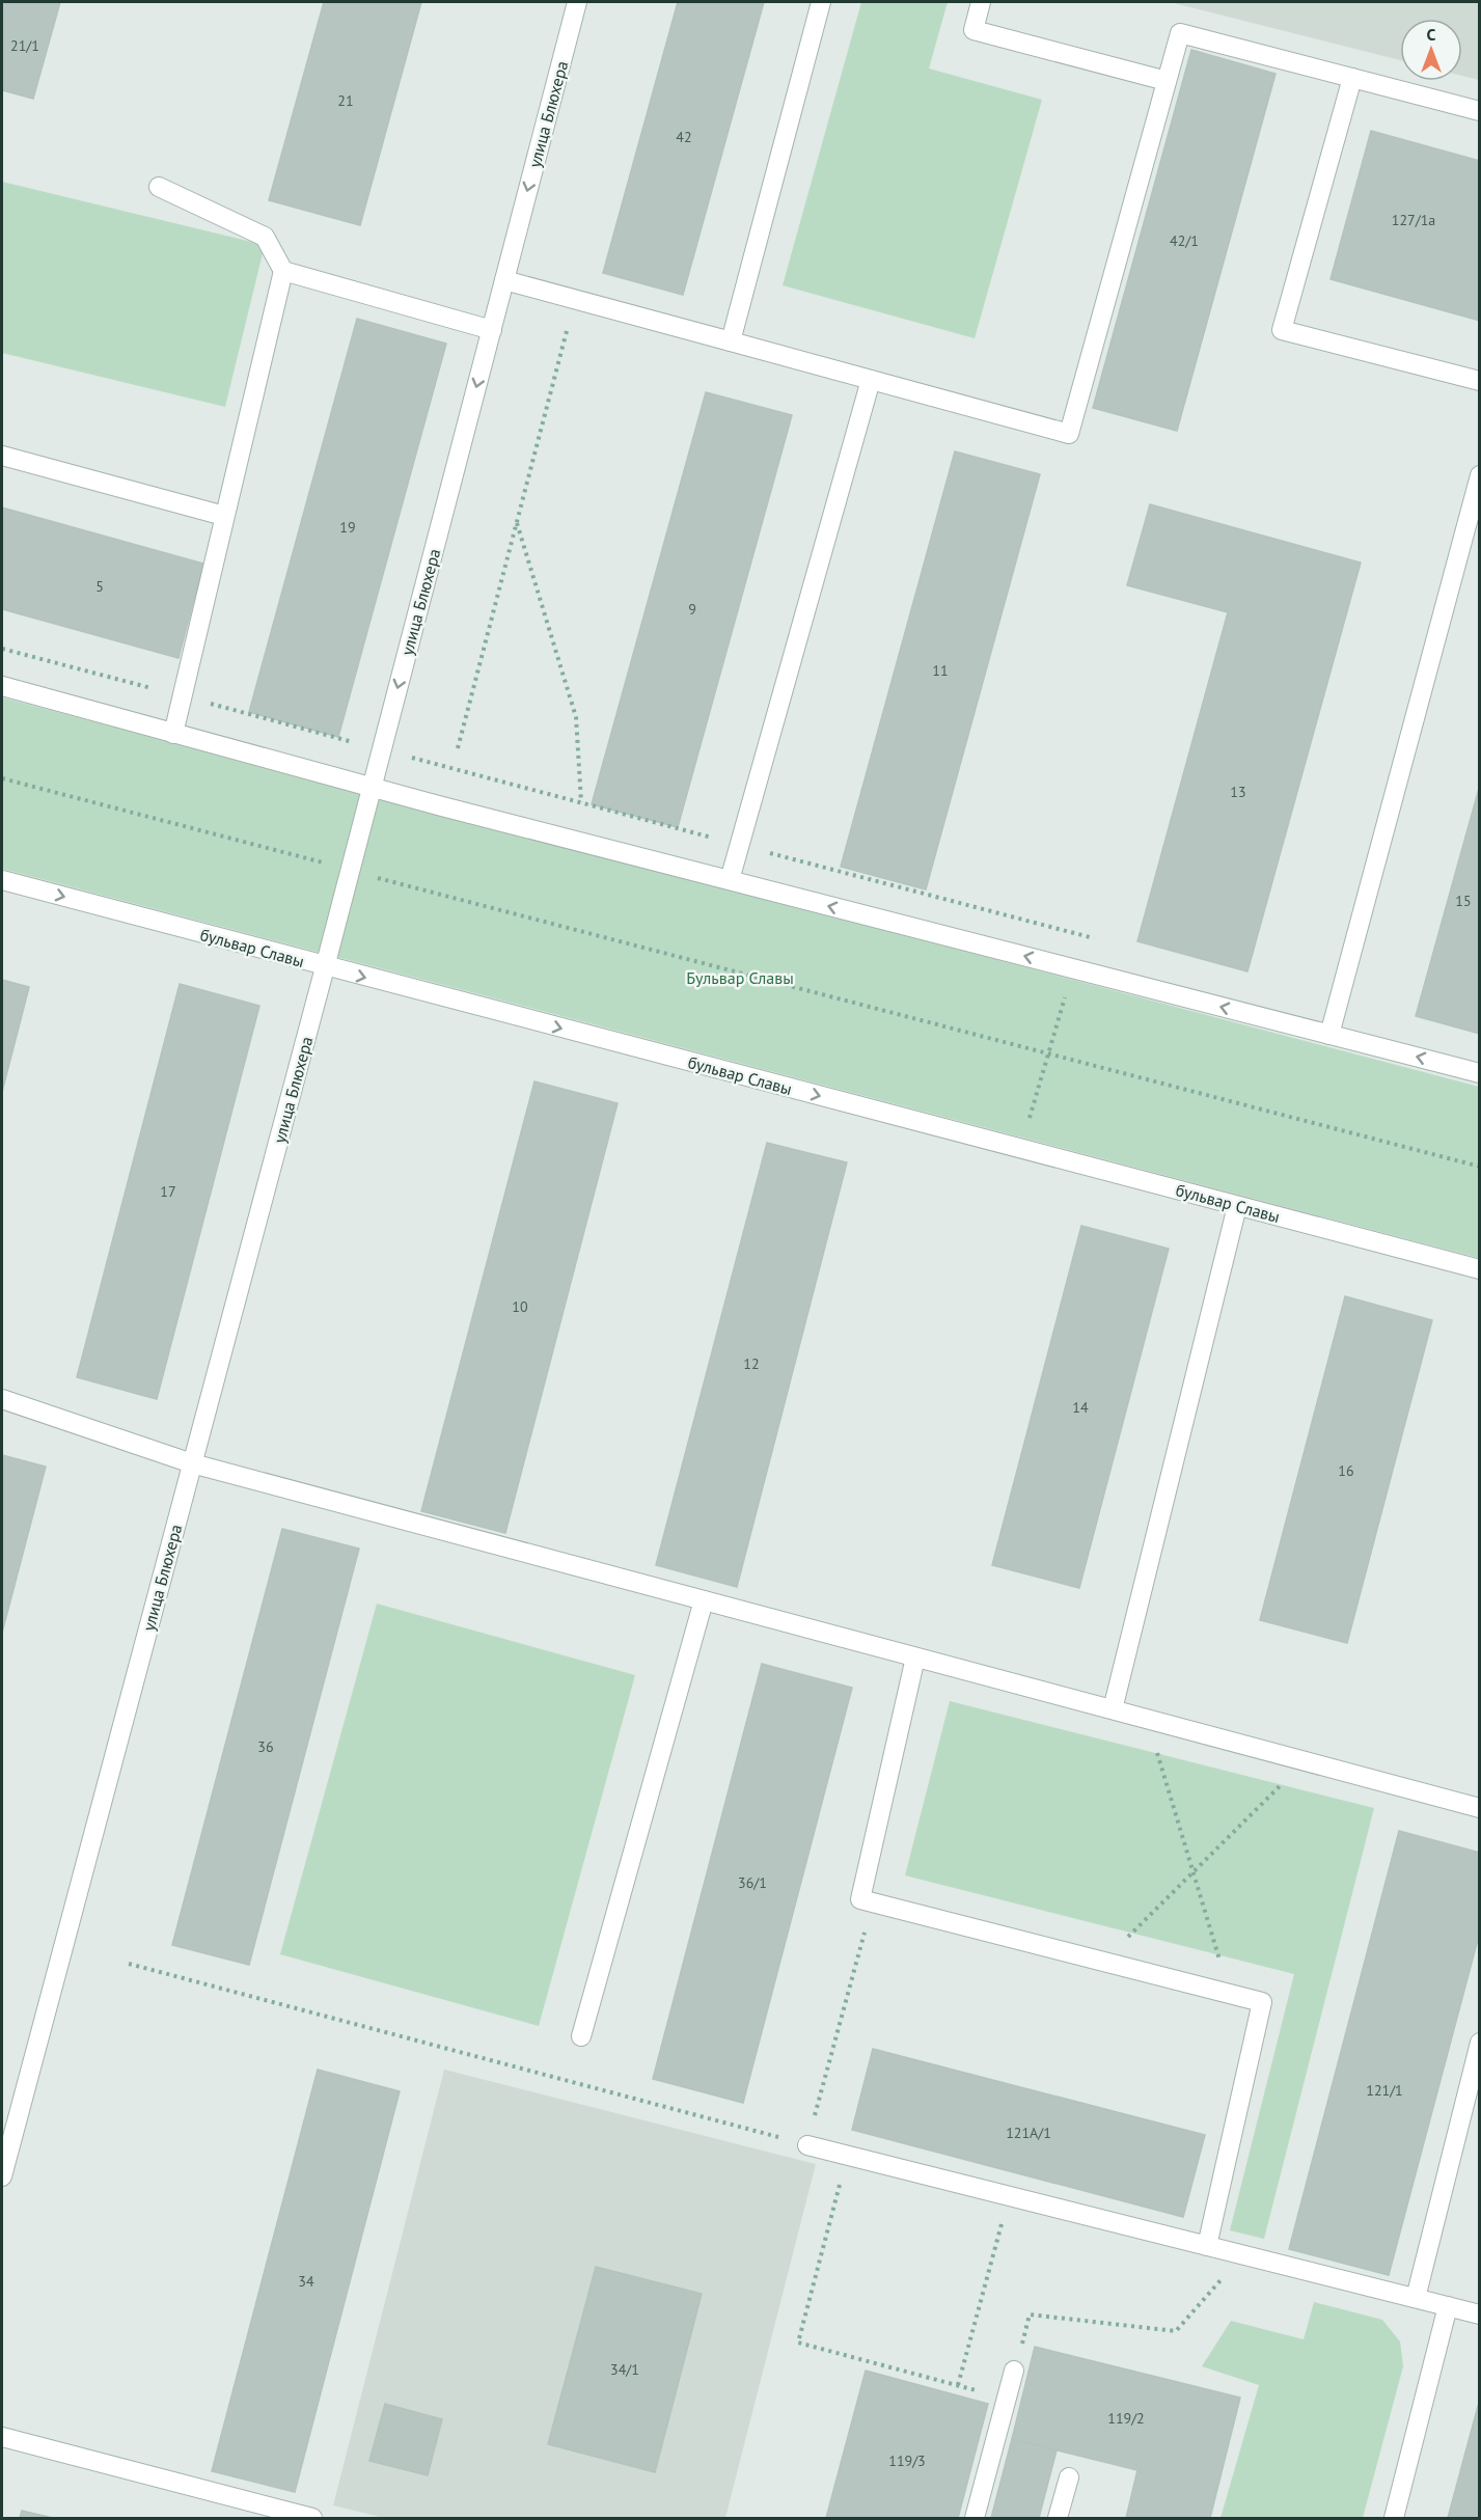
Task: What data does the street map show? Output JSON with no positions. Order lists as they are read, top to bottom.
{
  "streets": {
    "street": ["улица Блюхера", "бульвар Славы"]
  },
  "crossings": [
    ["улица Блюхера", "бульвар Славы"]
  ],
  "one_way": ["бульвар Славы"],
  "parks": ["Бульвар Славы"],
  "house_numbers": [
    "21/1",
    "21",
    "42",
    "127/1а",
    "42/1",
    "19",
    "5",
    "9",
    "11",
    "13",
    "15",
    "17",
    "10",
    "12",
    "14",
    "16",
    "36",
    "36/1",
    "121/1",
    "121А/1",
    "34",
    "34/1",
    "119/2",
    "119/3"
  ],
  "north": "top"
}
